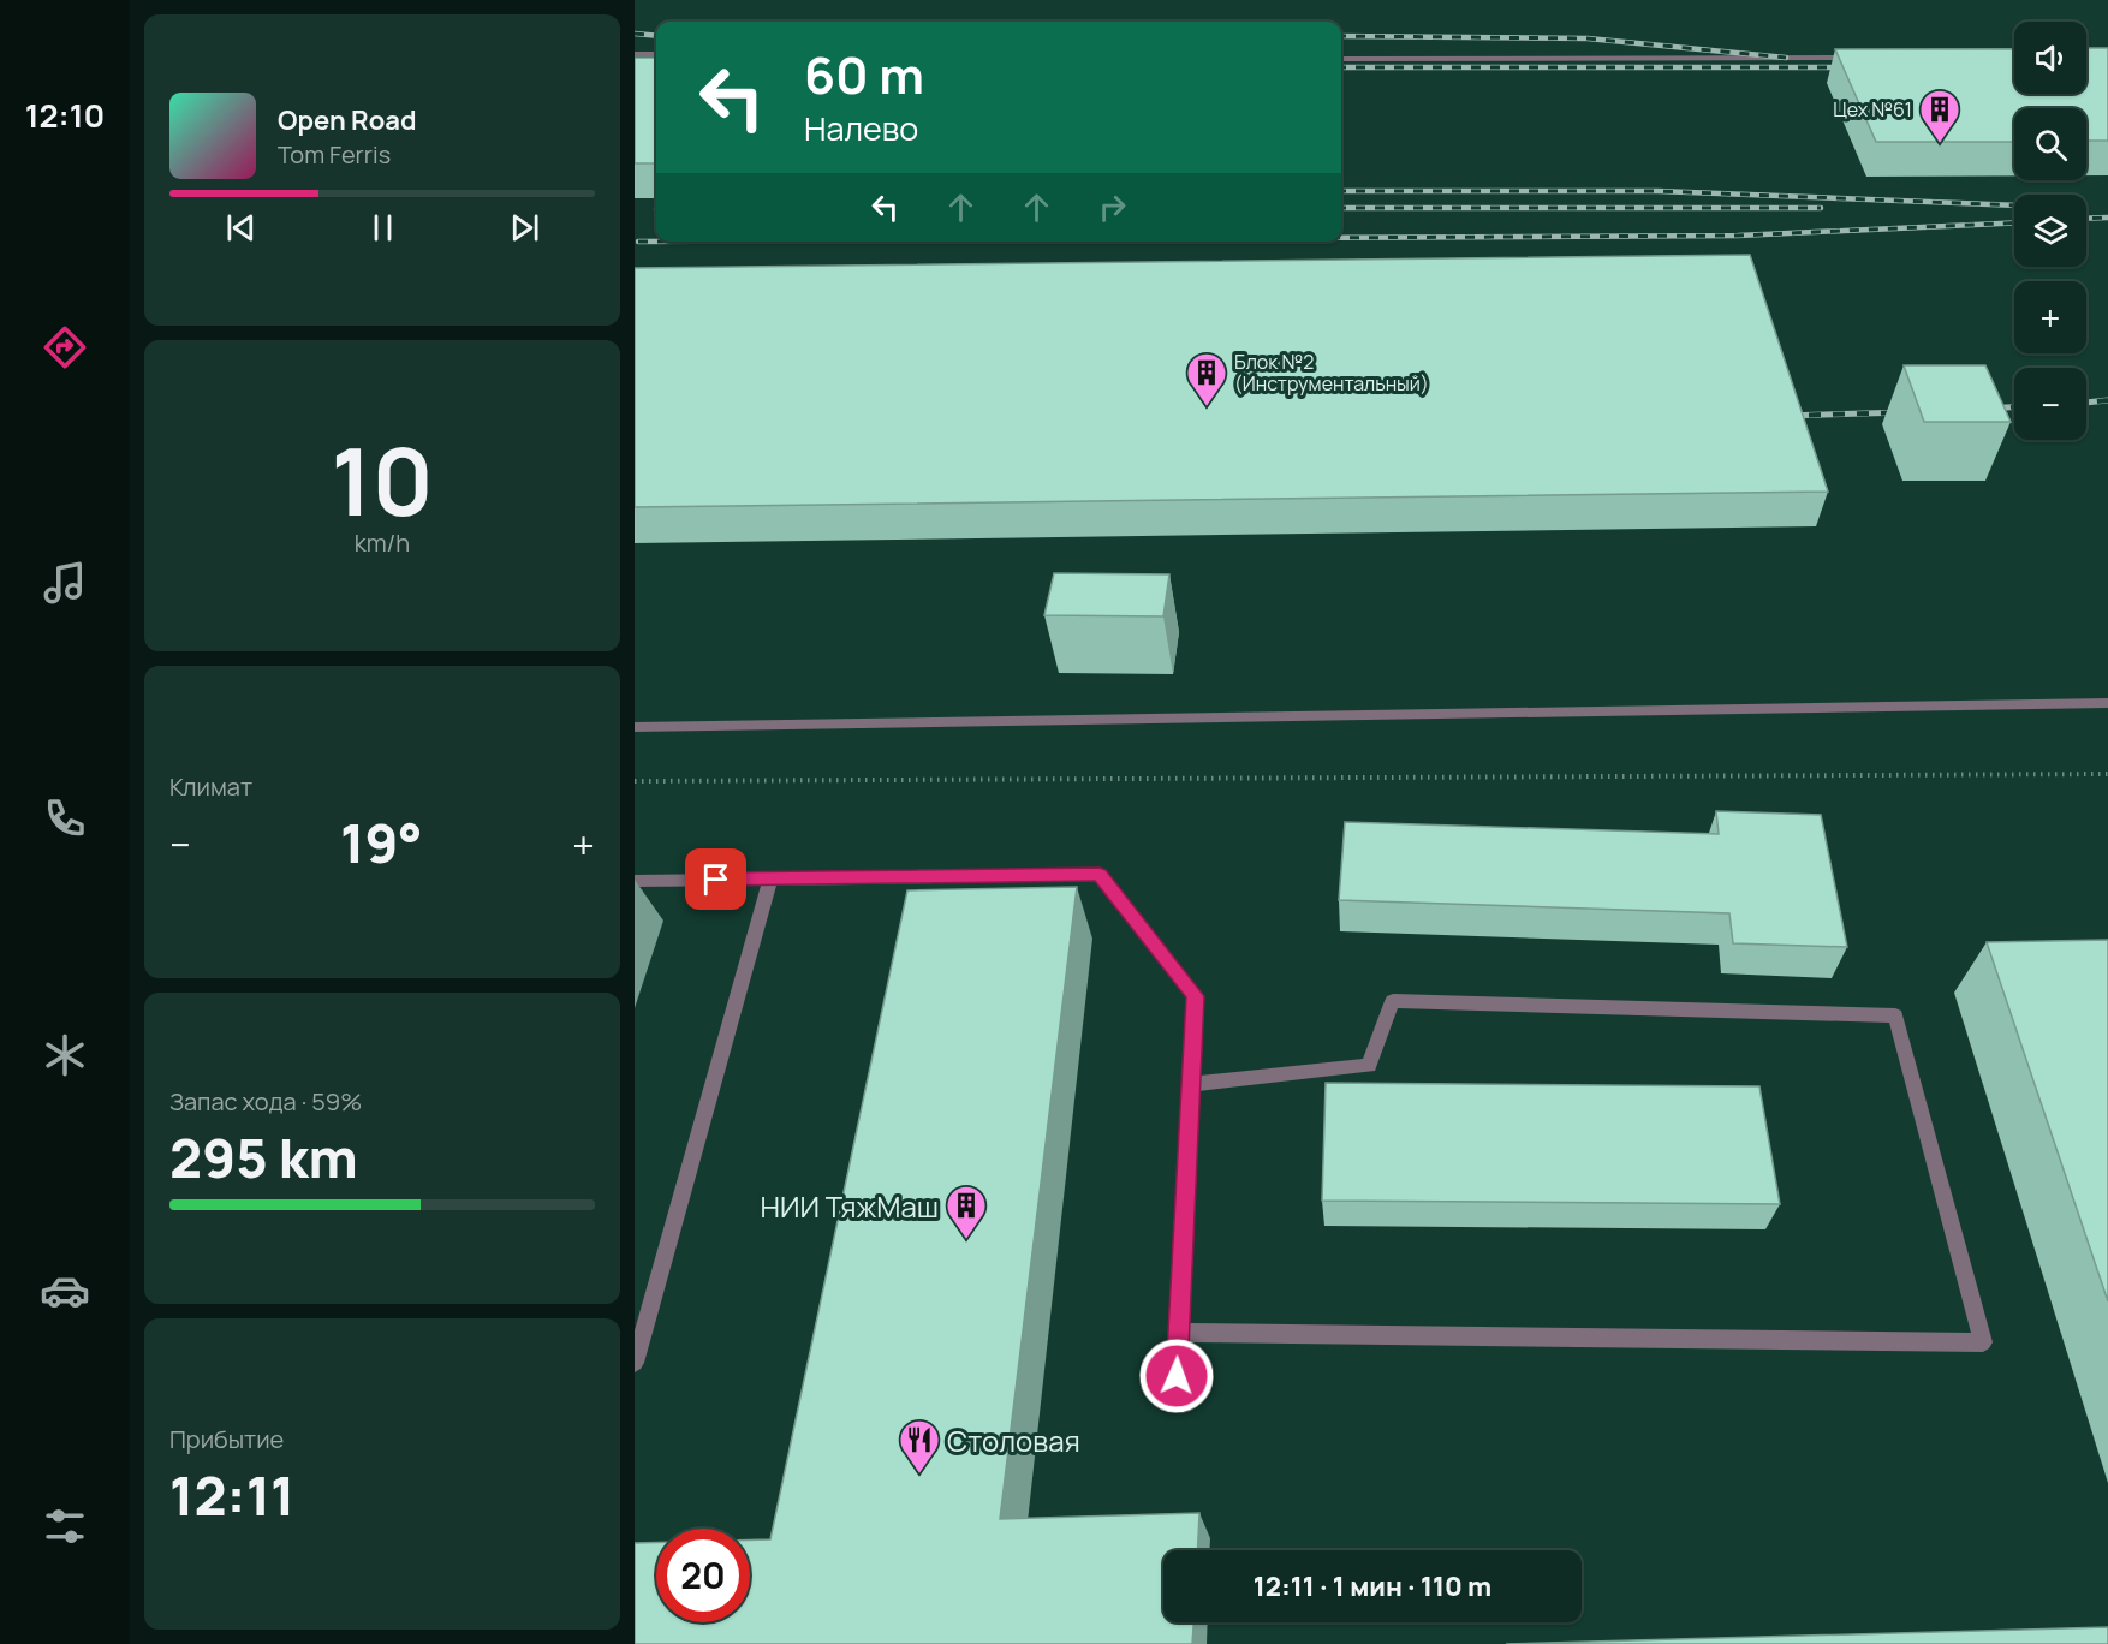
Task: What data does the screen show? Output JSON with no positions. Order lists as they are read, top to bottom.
{
  "places": {
    "building": ["Цех №61", "Блок №2 (Инструментальный)", "НИИ ТяжМаш"],
    "restaurant": ["Столовая"]
  },
  "page": {
    "tabs": "12:10",
    "map_buttons": ["+", "−"],
    "turn": ["60 m", "Налево"],
    "song": ["Open Road", "Tom Ferris"],
    "tile": [
      ["10", "km/h"],
      "Климат",
      ["Запас хода · 59%", "295 km"],
      ["Прибытие", "12:11"]
    ],
    "heat": ["−", "19°", "+"],
    "limit": "20",
    "trip": "12:11 · 1 мин · 110 m"
  }
}
